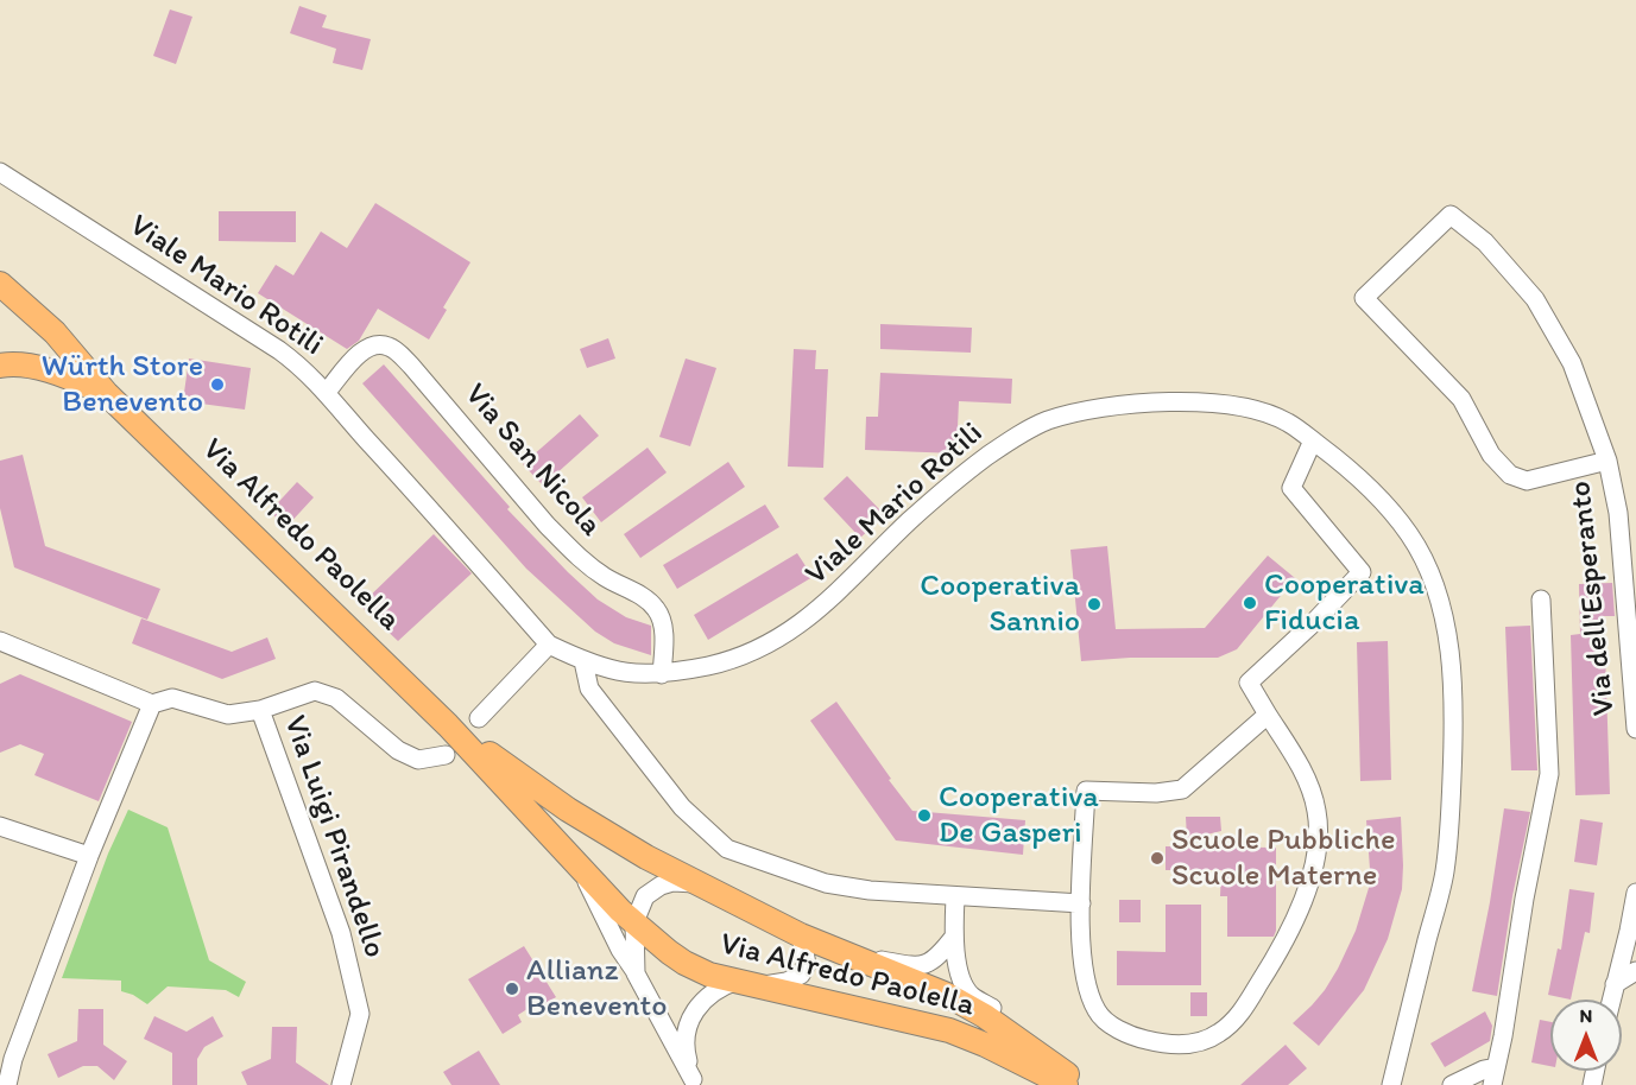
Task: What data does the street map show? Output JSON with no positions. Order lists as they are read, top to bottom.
{
  "streets": {
    "main road": ["Via Alfredo Paolella"],
    "street": [
      "Viale Mario Rotili",
      "Via San Nicola",
      "Via dell'Esperanto",
      "Via Luigi Pirandello"
    ]
  },
  "crossings": [
    ["Viale Mario Rotili", "Via San Nicola"]
  ],
  "places": [
    "Würth Store Benevento",
    "Cooperativa Fiducia",
    "Cooperativa Sannio",
    "Cooperativa De Gasperi",
    "Scuole Pubbliche Scuole Materne",
    "Allianz Benevento"
  ],
  "north": "top"
}
